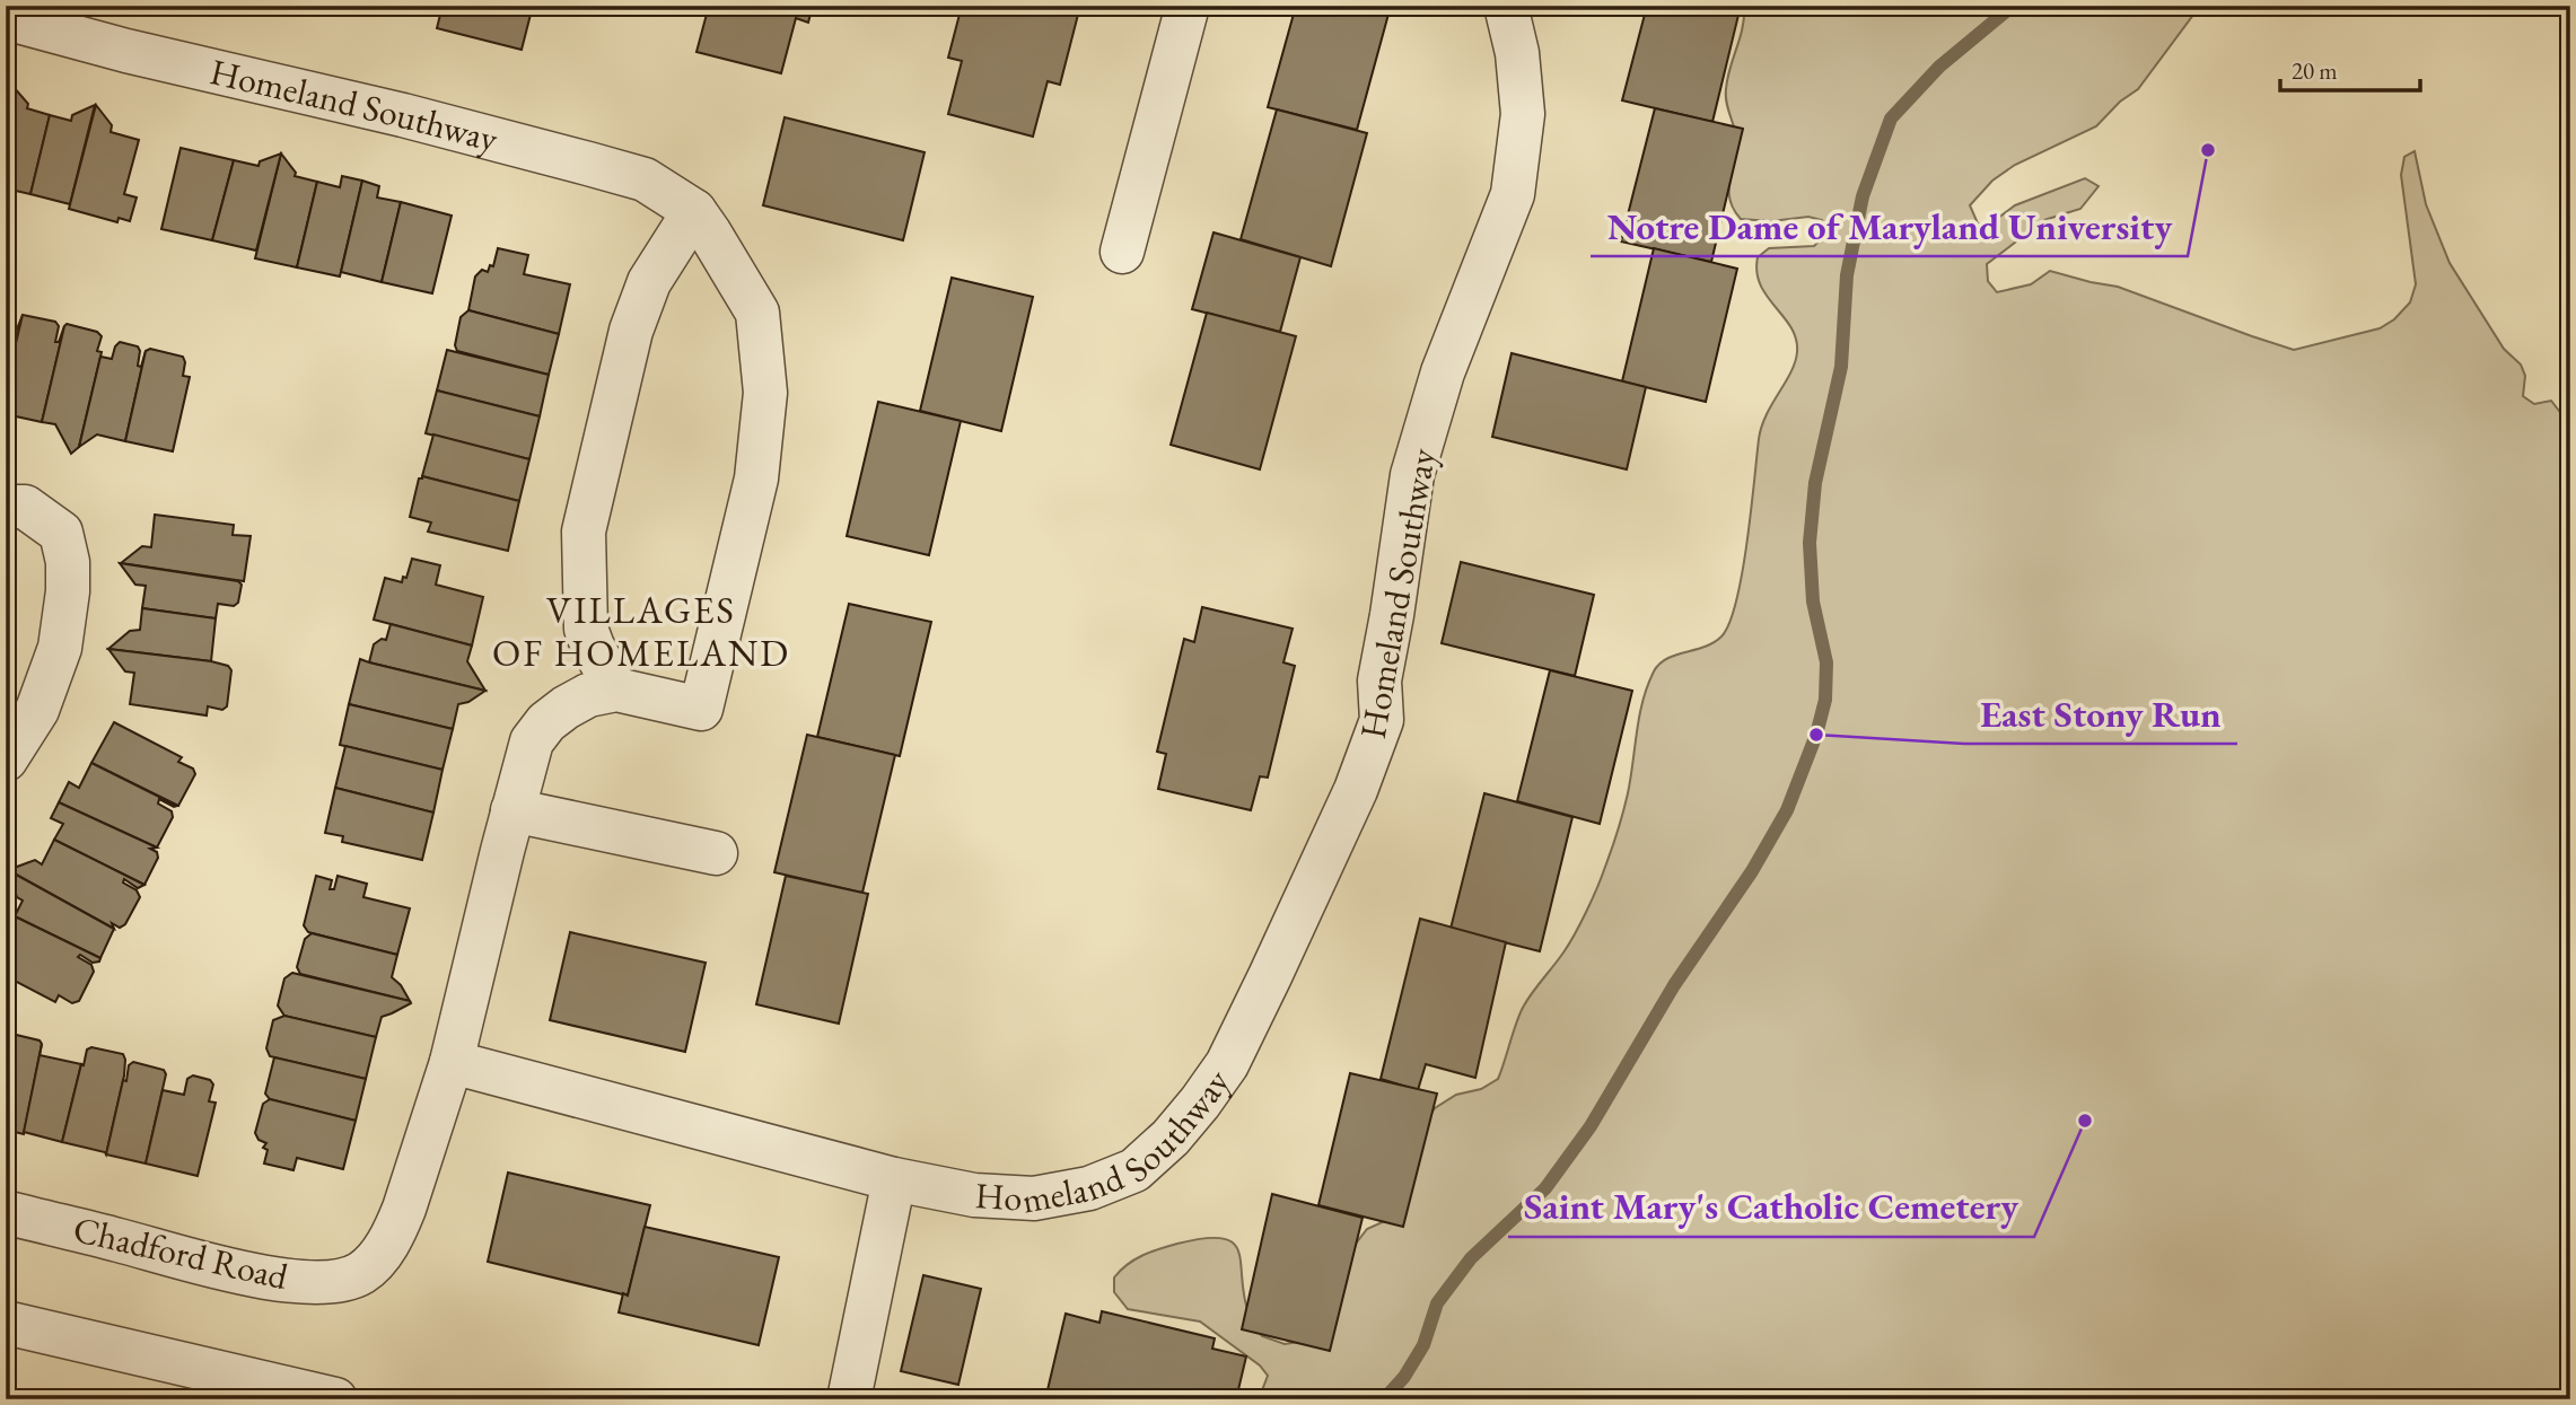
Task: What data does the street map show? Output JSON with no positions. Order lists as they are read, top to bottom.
{
  "streets": {
    "street": ["Homeland Southway", "Chadford Road"]
  },
  "crossings": [
    ["Homeland Southway", "Chadford Road"]
  ],
  "districts": ["VILLAGES OF HOMELAND"],
  "places": ["Notre Dame of Maryland University", "East Stony Run", "Saint Mary's Catholic Cemetery"],
  "scale_bar": "20 m"
}
